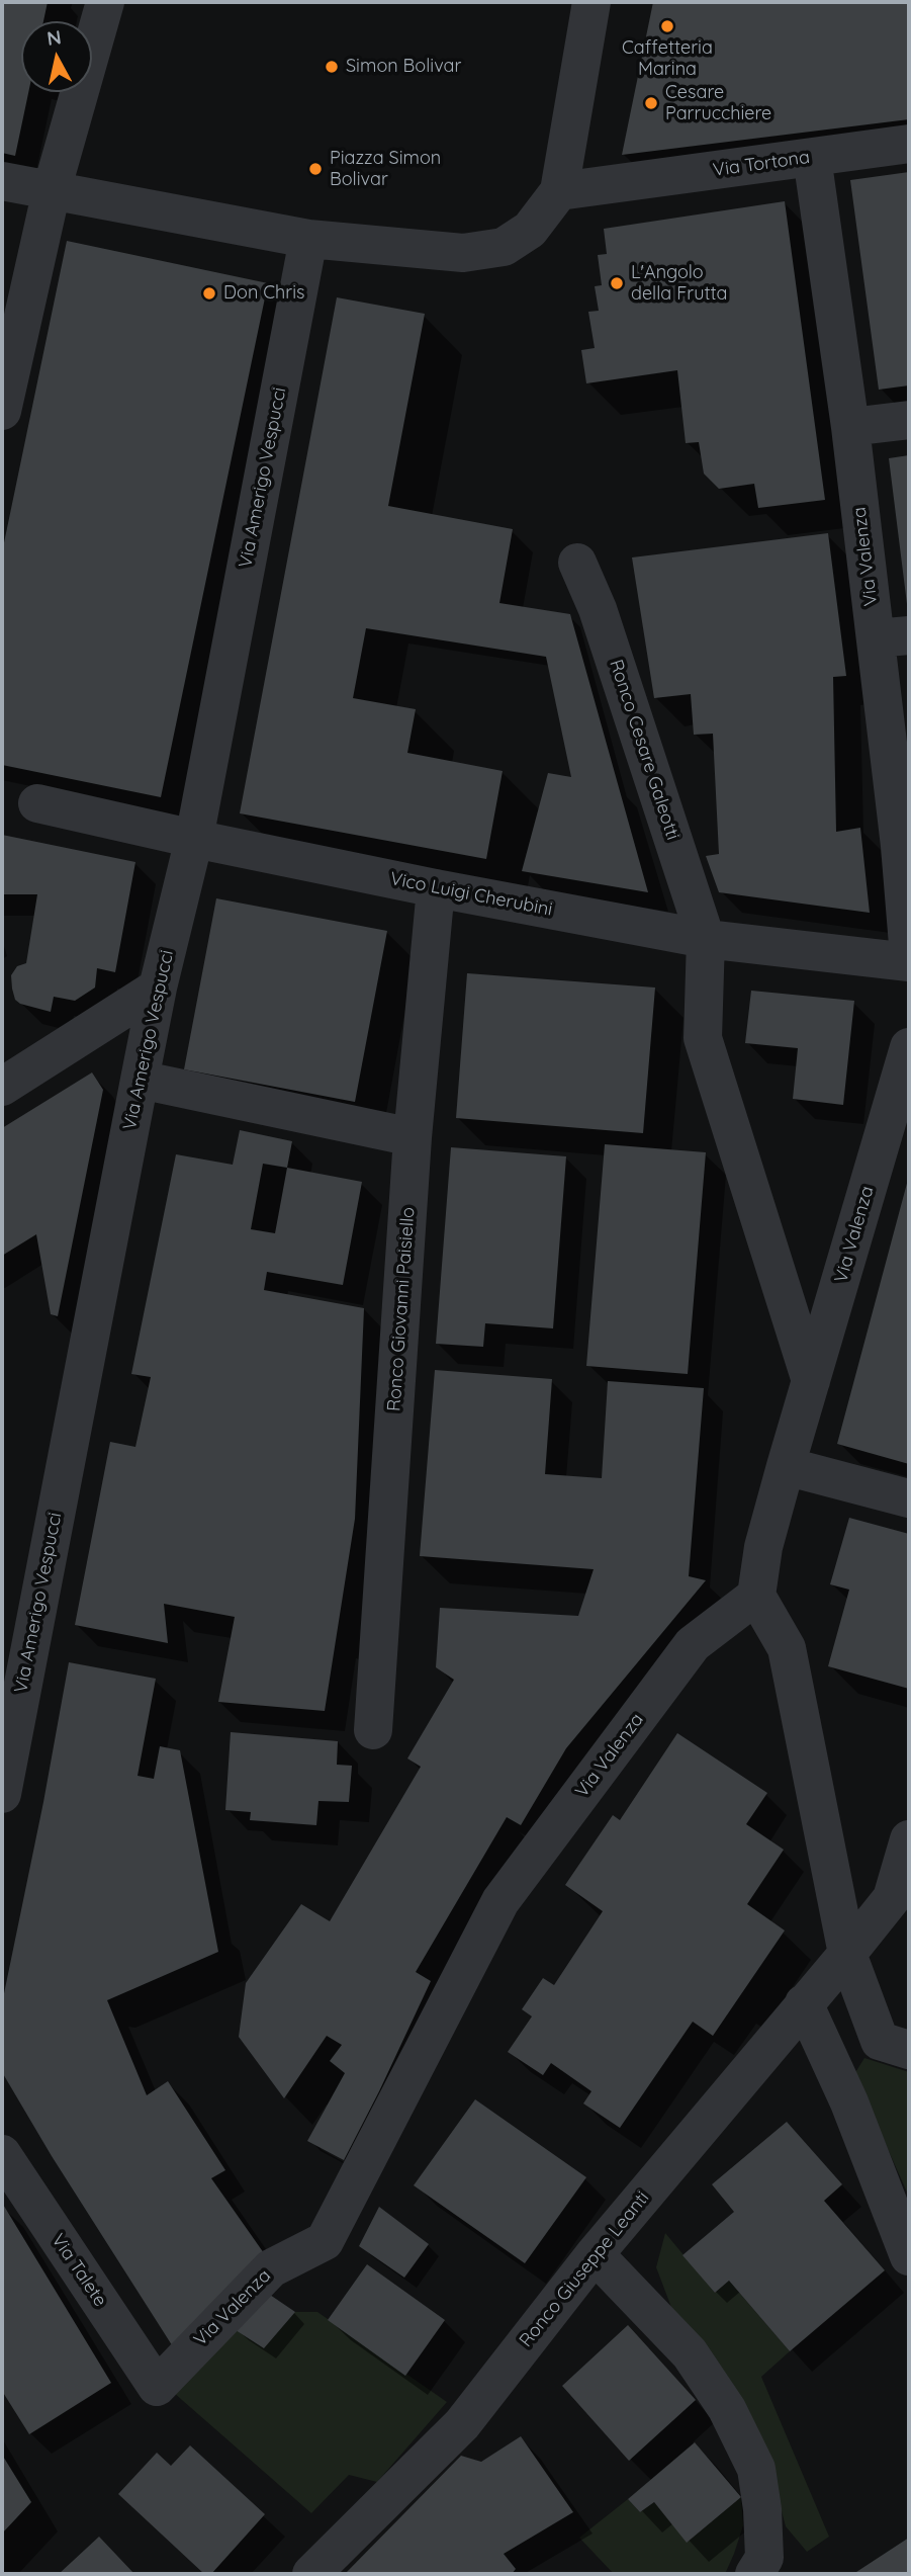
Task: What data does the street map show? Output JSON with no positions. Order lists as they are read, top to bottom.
{
  "streets": {
    "street": [
      "Via Tortona",
      "Via Amerigo Vespucci",
      "Via Valenza",
      "Ronco Cesare Galeotti",
      "Vico Luigi Cherubini",
      "Ronco Giovanni Paisiello",
      "Ronco Giuseppe Leanti",
      "Via Talete"
    ]
  },
  "crossings": [
    ["Via Tortona", "Via Valenza"],
    ["Via Amerigo Vespucci", "Vico Luigi Cherubini"],
    ["Via Valenza", "Ronco Cesare Galeotti"],
    ["Via Valenza", "Vico Luigi Cherubini"],
    ["Via Valenza", "Via Talete"],
    ["Ronco Cesare Galeotti", "Vico Luigi Cherubini"],
    ["Vico Luigi Cherubini", "Ronco Giovanni Paisiello"]
  ],
  "places": [
    "Caffetteria Marina",
    "Simon Bolivar",
    "Cesare Parrucchiere",
    "Piazza Simon Bolivar",
    "L'Angolo della Frutta",
    "Don Chris"
  ],
  "north": "top"
}
